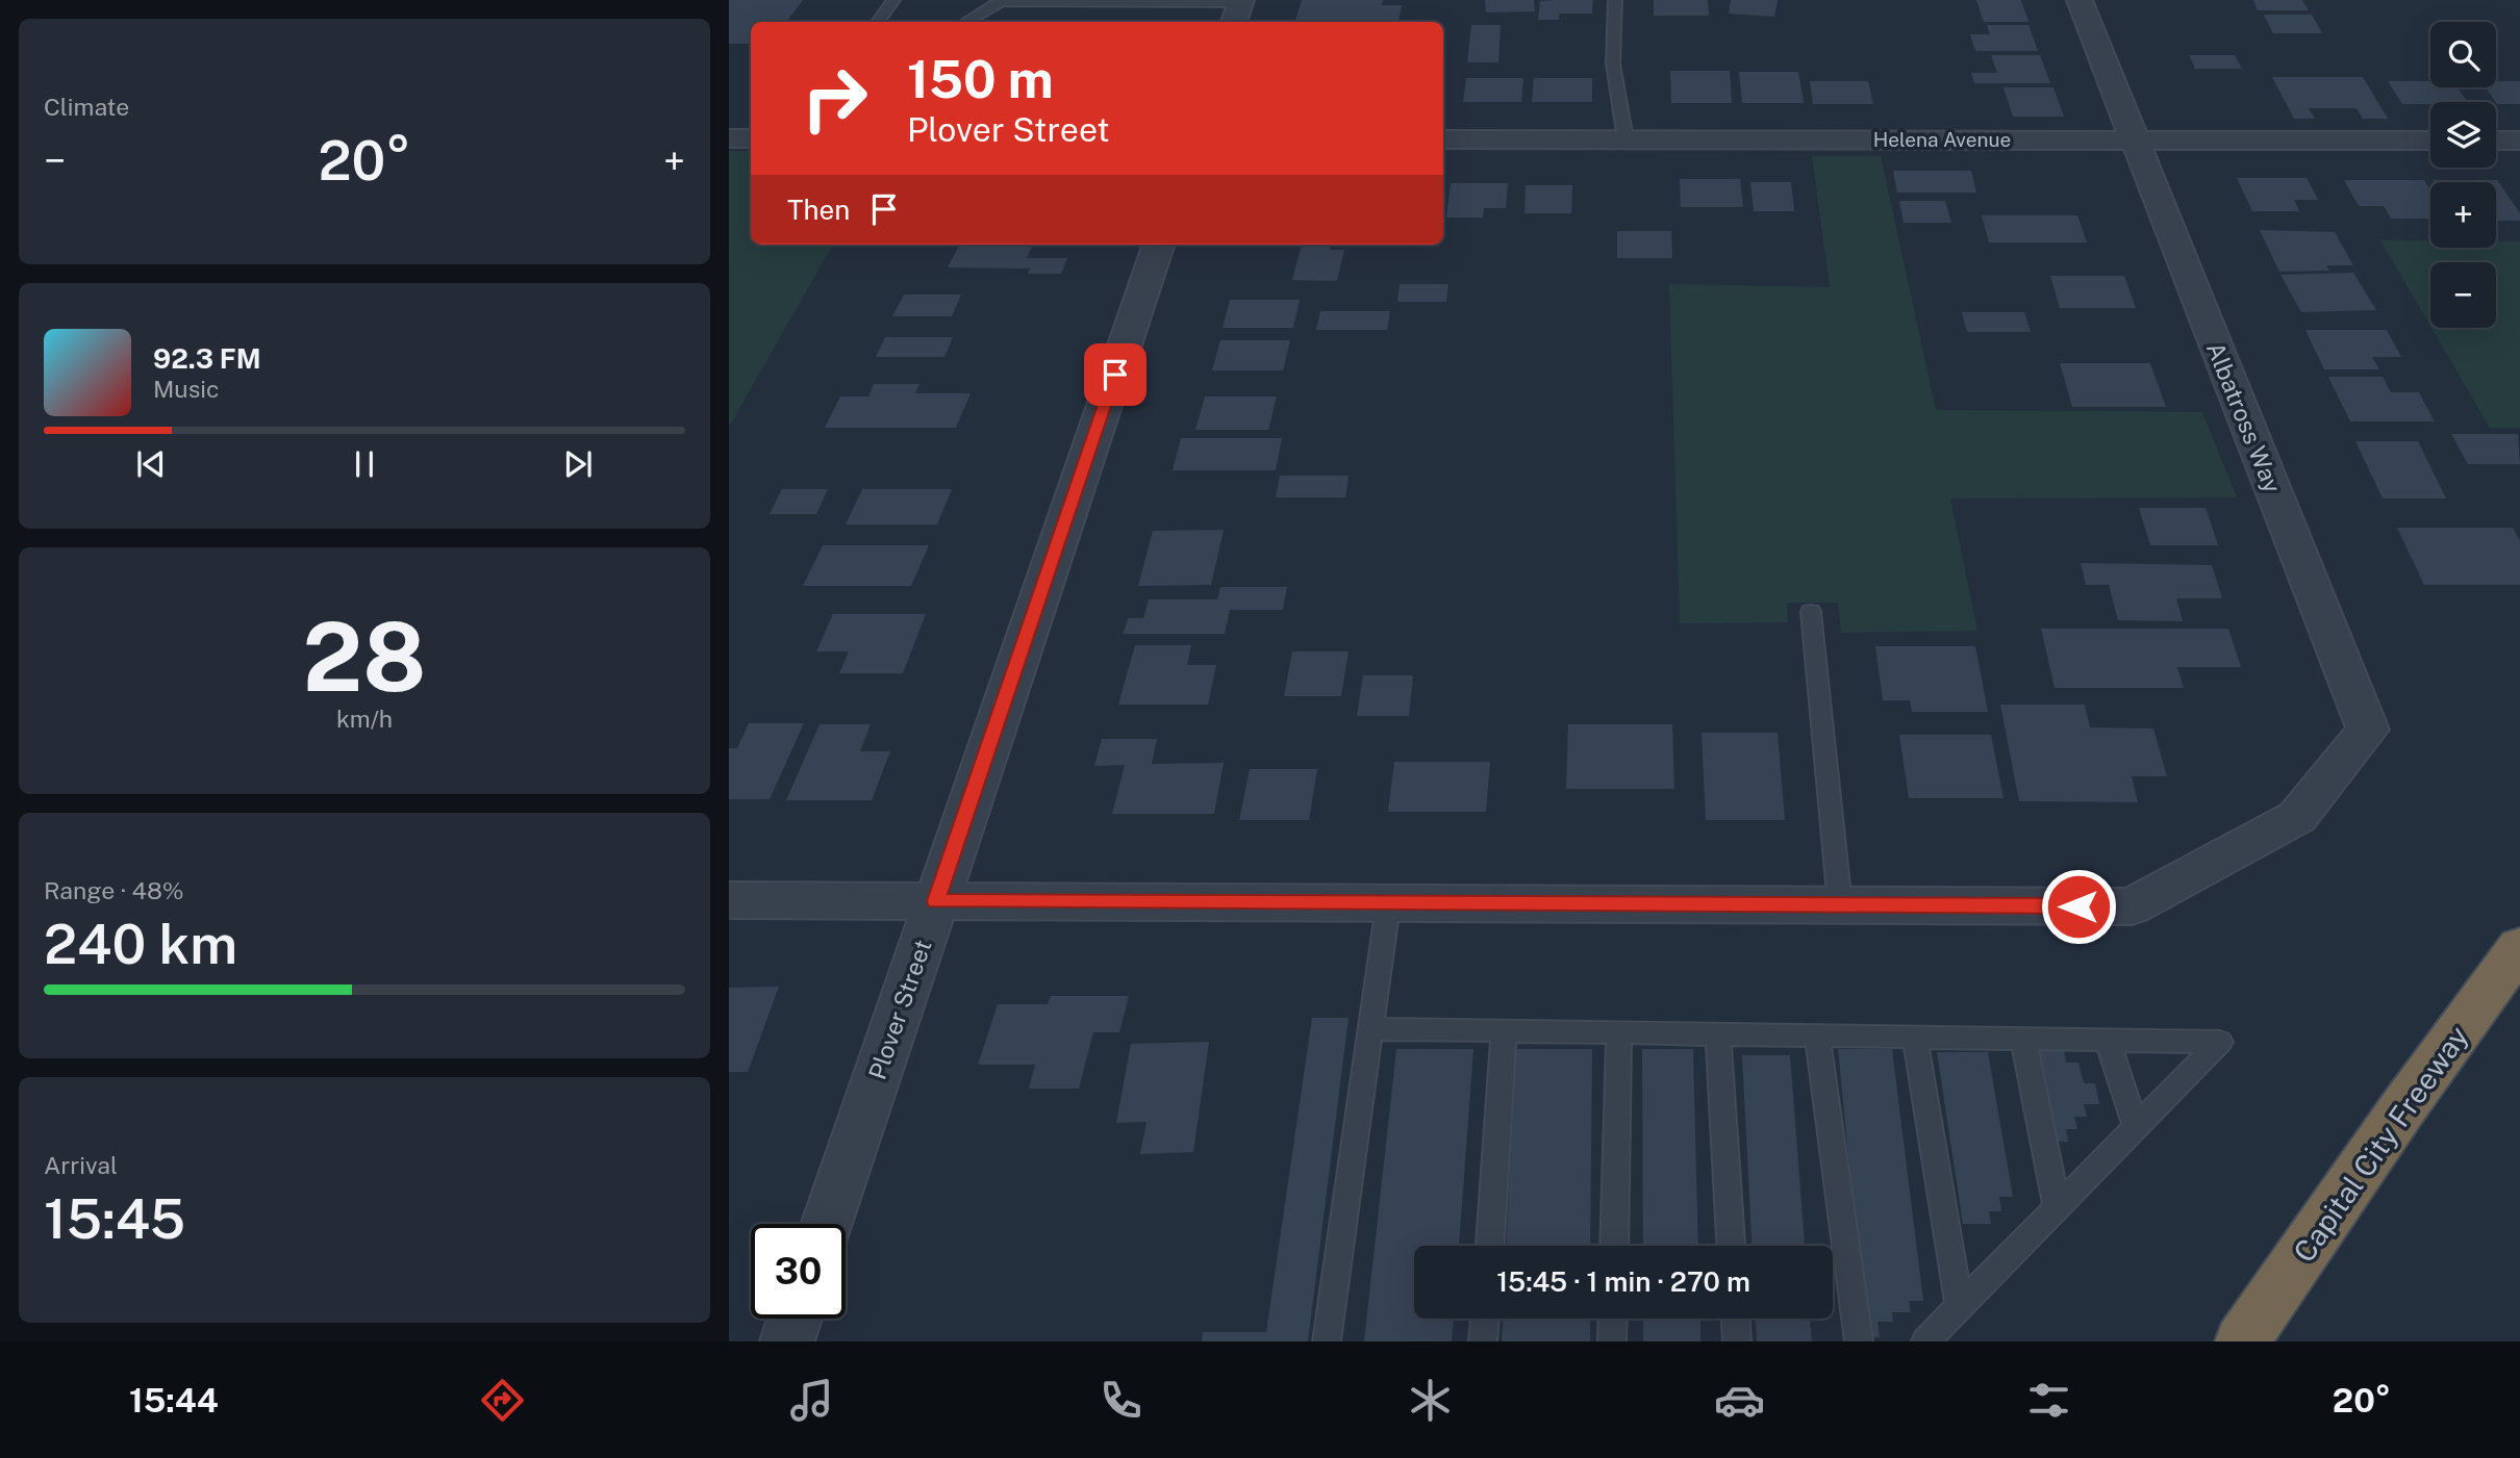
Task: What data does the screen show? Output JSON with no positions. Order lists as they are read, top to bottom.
{
  "streets": {
    "highway": ["Capital City Freeway"],
    "street": ["Helena Avenue", "Albatross Way", "Plover Street"]
  },
  "crossings": [
    ["Helena Avenue", "Albatross Way"]
  ],
  "page": {
    "tile": [
      "Climate",
      ["28", "km/h"],
      ["Range · 48%", "240 km"],
      ["Arrival", "15:45"]
    ],
    "map_buttons": ["+", "−"],
    "turn": ["150 m", "Plover Street"],
    "heat": ["−", "20°", "+"],
    "then": "Then",
    "song": ["92.3 FM", "Music"],
    "limit": "30",
    "trip": "15:45 · 1 min · 270 m",
    "tabs": ["15:44", "20°"]
  }
}
